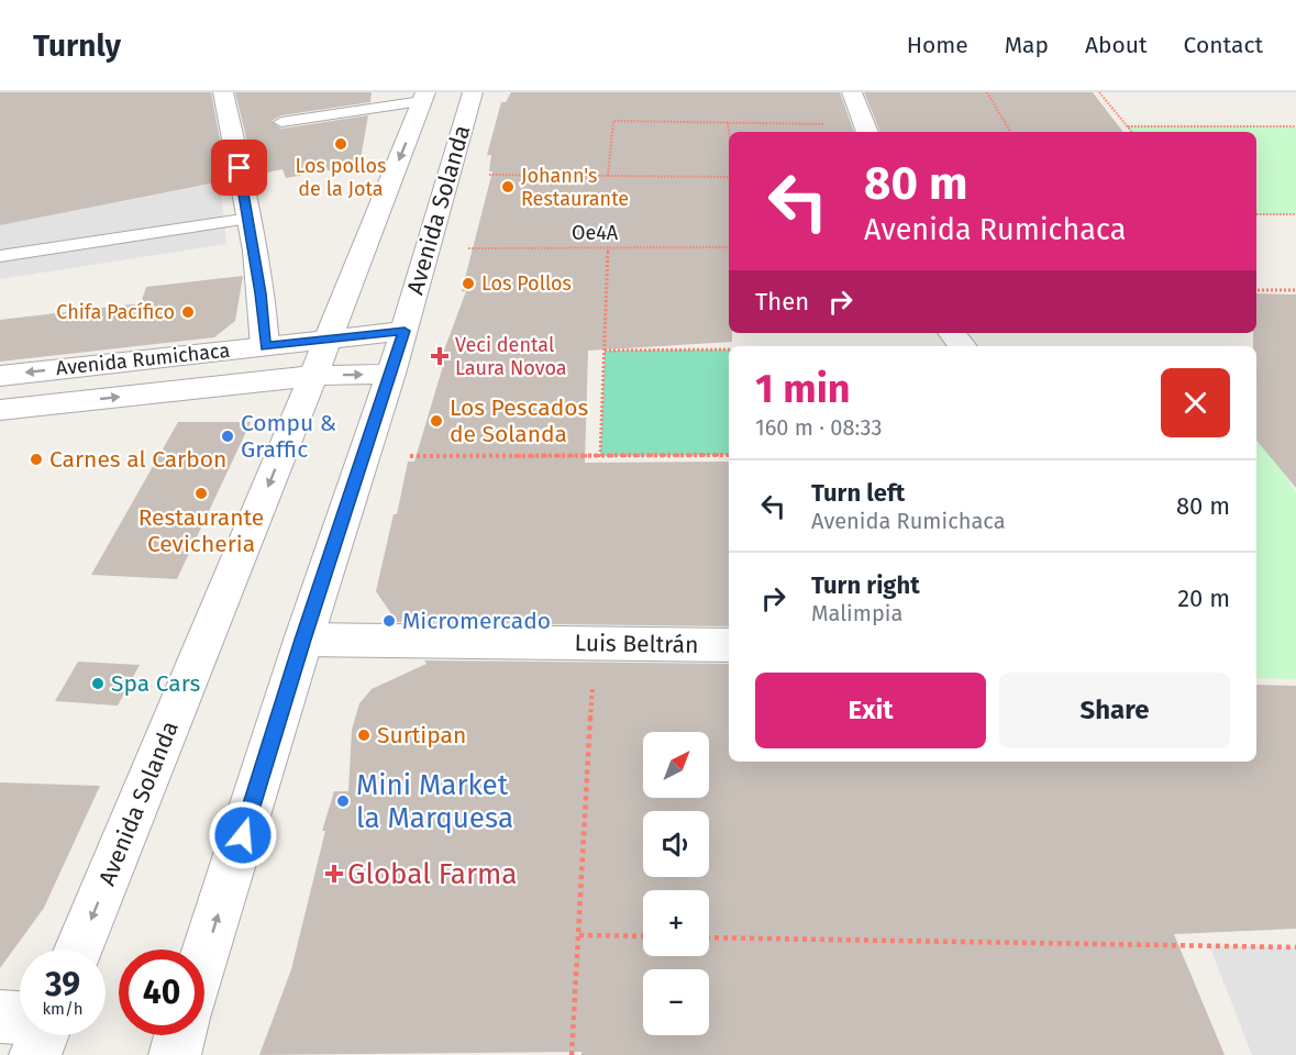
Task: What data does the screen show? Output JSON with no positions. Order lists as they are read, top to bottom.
{
  "streets": {
    "street": ["Avenida Solanda", "Avenida Rumichaca", "Luis Beltrán"],
    "path": ["Oe4A"]
  },
  "crossings": [
    ["Avenida Solanda", "Avenida Rumichaca"],
    ["Avenida Solanda", "Luis Beltrán"]
  ],
  "places": {
    "other": [
      "Los pollos de la Jota",
      "Johann's Restaurante",
      "Los Pollos",
      "Chifa Pacífico",
      "Los Pescados de Solanda",
      "Compu & Graffic",
      "Carnes al Carbon",
      "Restaurante Cevicheria",
      "Micromercado",
      "Spa Cars",
      "Surtipan",
      "Mini Market la Marquesa"
    ],
    "health": ["Veci dental Laura Novoa", "Global Farma"]
  },
  "north": "top right",
  "page": {
    "header": "Turnly",
    "nav": [
      "Home",
      "Map",
      "About",
      "Contact"
    ],
    "turn": ["80 m", "Avenida Rumichaca"],
    "then": "Then",
    "heading": ["1 min", "160 m · 08:33"],
    "list": [
      {
        "name": "Turn left",
        "note": "Avenida Rumichaca",
        "value": "80 m"
      },
      {
        "name": "Turn right",
        "note": "Malimpia",
        "value": "20 m"
      }
    ],
    "buttons": ["Exit", "Share"],
    "map_buttons": ["+", "−"],
    "speed": "39 km/h",
    "limit": "40"
  }
}
